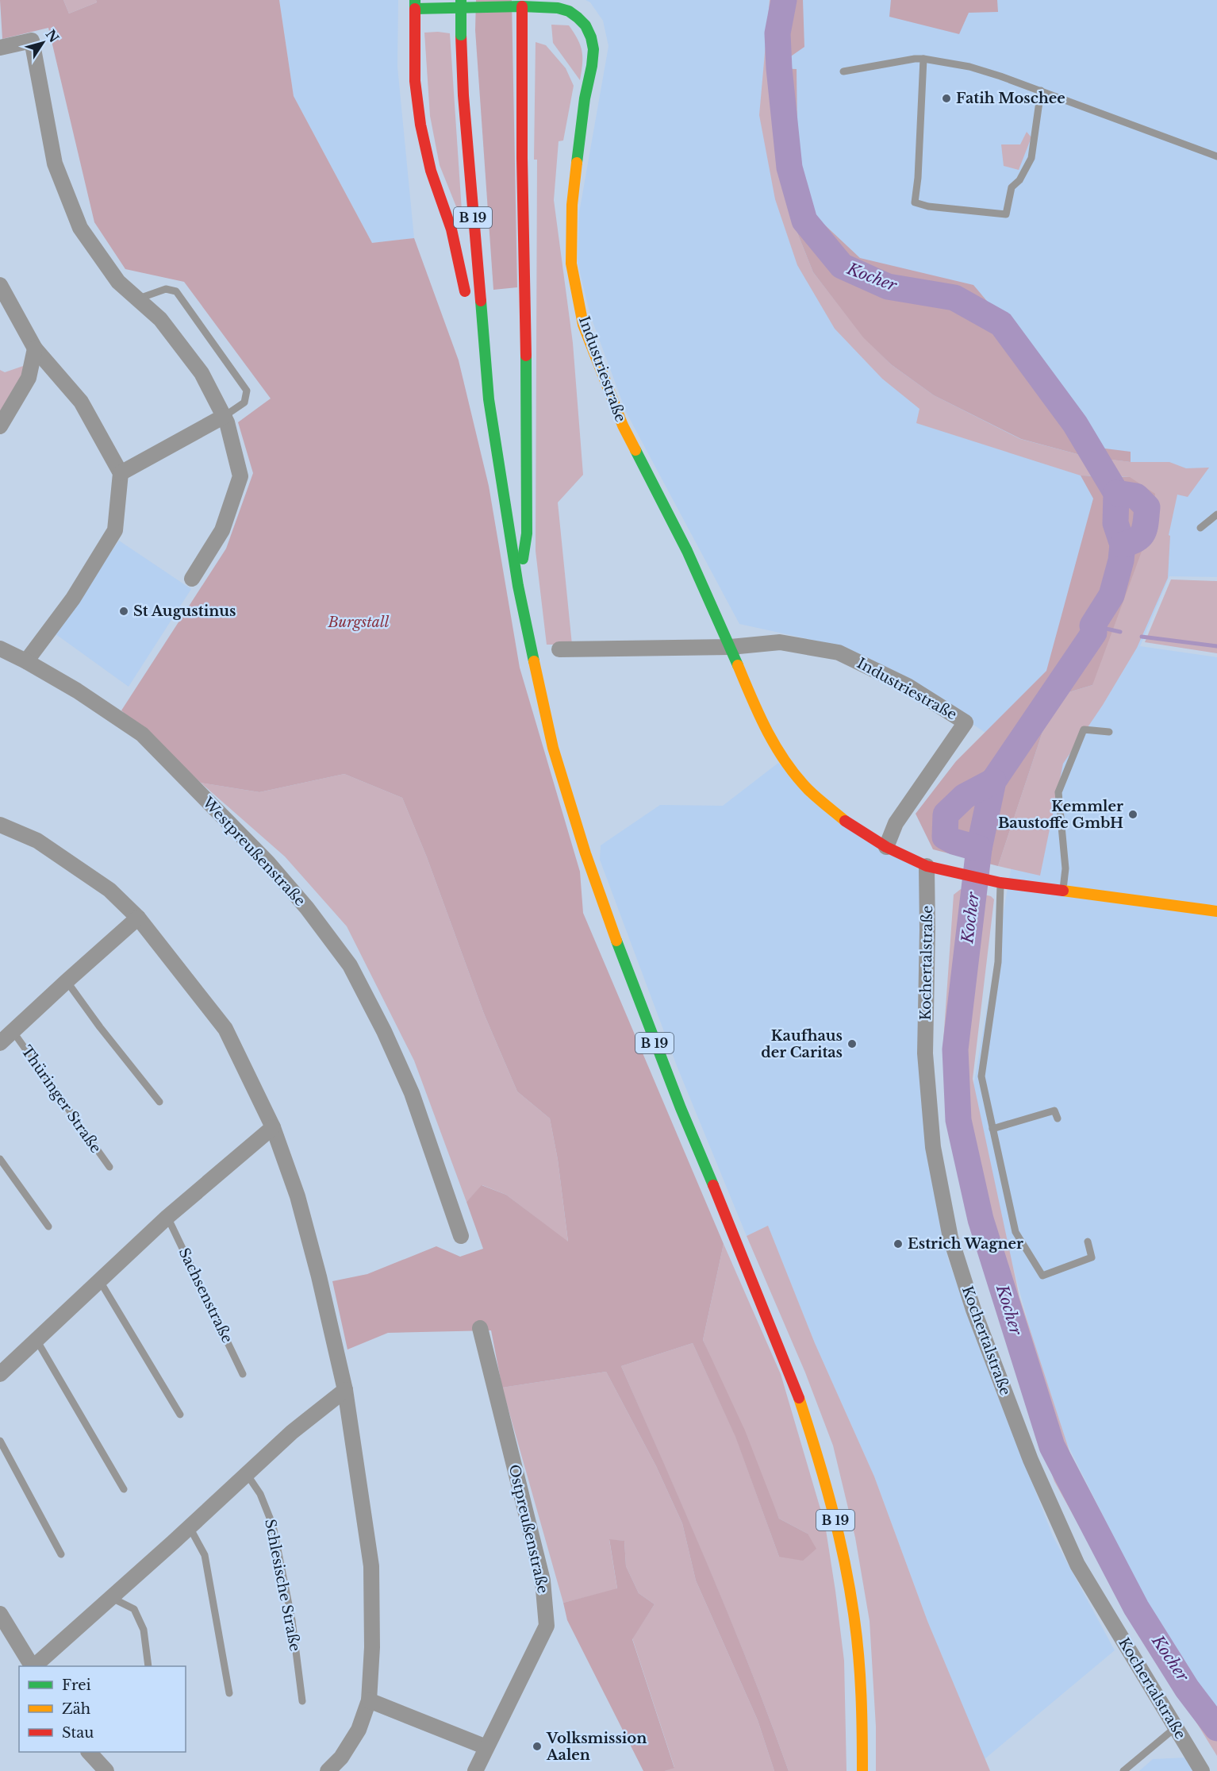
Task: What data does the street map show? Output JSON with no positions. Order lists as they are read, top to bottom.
{
  "streets": {
    "main road": ["B 19", "Industriestraße"],
    "street": [
      "Westpreußenstraße",
      "Kochertalstraße",
      "Thüringer Straße",
      "Ostpreußenstraße"
    ],
    "lane": ["Sachsenstraße", "Schlesische Straße"]
  },
  "crossings": [
    ["Industriestraße", "Kochertalstraße"]
  ],
  "water": ["Kocher"],
  "parks": ["Burgstall"],
  "places": [
    "Fatih Moschee",
    "St Augustinus",
    "Kemmler Baustoffe GmbH",
    "Kaufhaus der Caritas",
    "Estrich Wagner",
    "Volksmission Aalen"
  ],
  "legend": ["Frei", "Zäh", "Stau"],
  "north": "top right"
}
